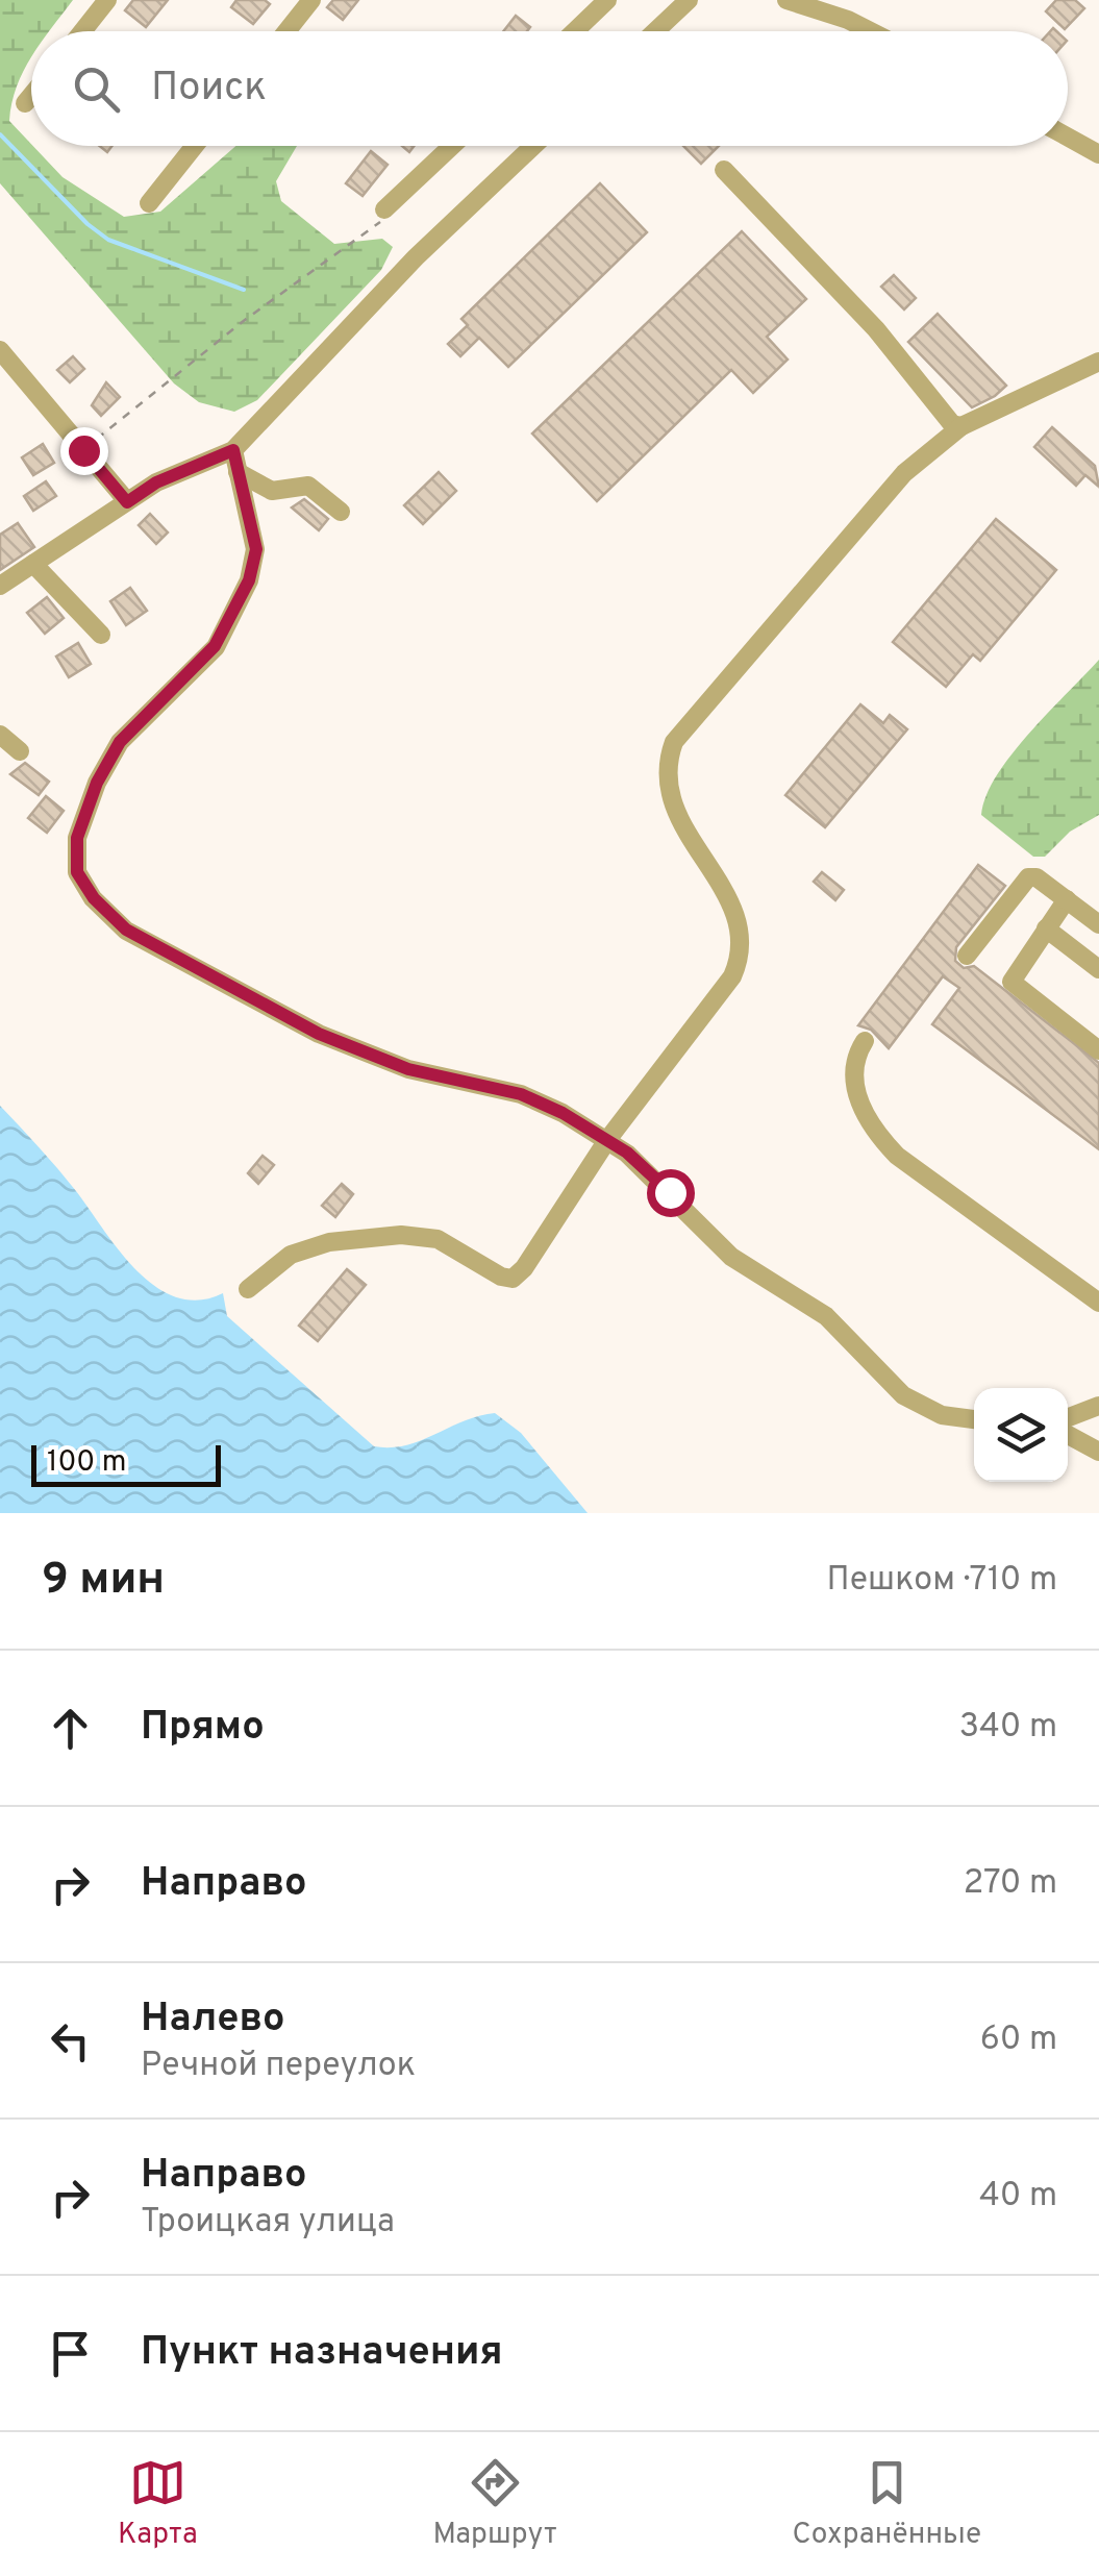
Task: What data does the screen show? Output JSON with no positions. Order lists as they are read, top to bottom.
{
  "scale_bar": "100 m",
  "page": {
    "search": "Поиск",
    "scale": "100 m",
    "heading": ["9 мин", "Пешком · 710 m"],
    "list": [
      ["Прямо", "340 m"],
      ["Направо", "270 m"],
      ["Налево", "Речной переулок", "60 m"],
      ["Направо", "Троицкая улица", "40 m"],
      "Пункт назначения"
    ],
    "nav": ["Карта", "Маршрут", "Сохранённые"]
  }
}
